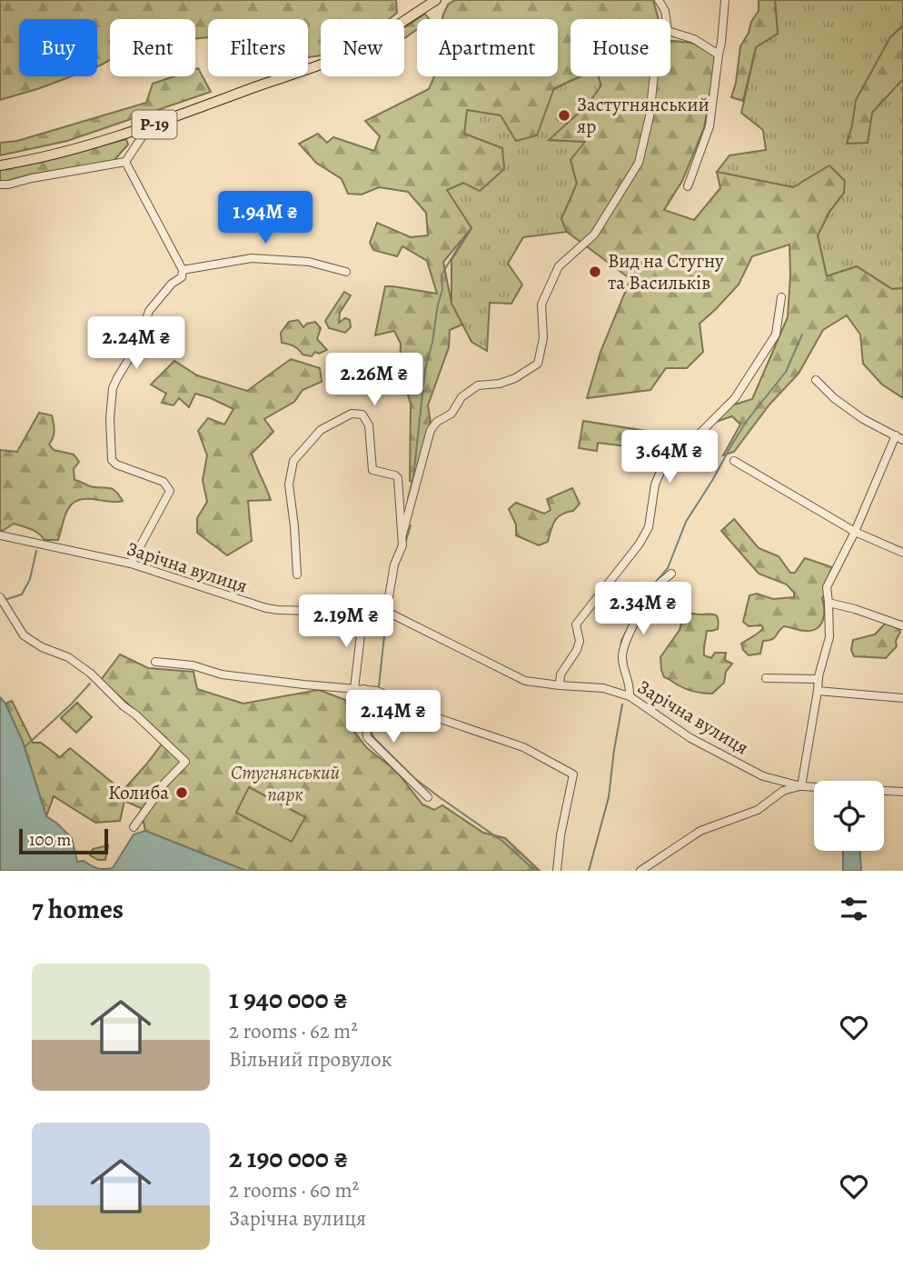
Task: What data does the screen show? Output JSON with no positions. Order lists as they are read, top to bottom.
{
  "streets": {
    "main road": ["Р-19"],
    "street": ["Зарічна вулиця"]
  },
  "parks": ["Стугнянський парк"],
  "places": ["Застугнянський яр", "Вид на Стугну та Васильків", "Колиба"],
  "scale_bar": "100 m",
  "page": {
    "chip": [
      "Buy",
      "Rent",
      "Filters",
      "New",
      "Apartment",
      "House"
    ],
    "price": [
      "1.94M ₴",
      "2.24M ₴",
      "2.26M ₴",
      "3.64M ₴",
      "2.34M ₴",
      "2.19M ₴",
      "2.14M ₴"
    ],
    "scale": "100 m",
    "heading": "7 homes",
    "list": [
      {
        "name": "1 940 000 ₴",
        "note": "2 rooms · 62 m² · Вільний провулок"
      },
      {
        "name": "2 190 000 ₴",
        "note": "2 rooms · 60 m² · Зарічна вулиця"
      }
    ]
  }
}
